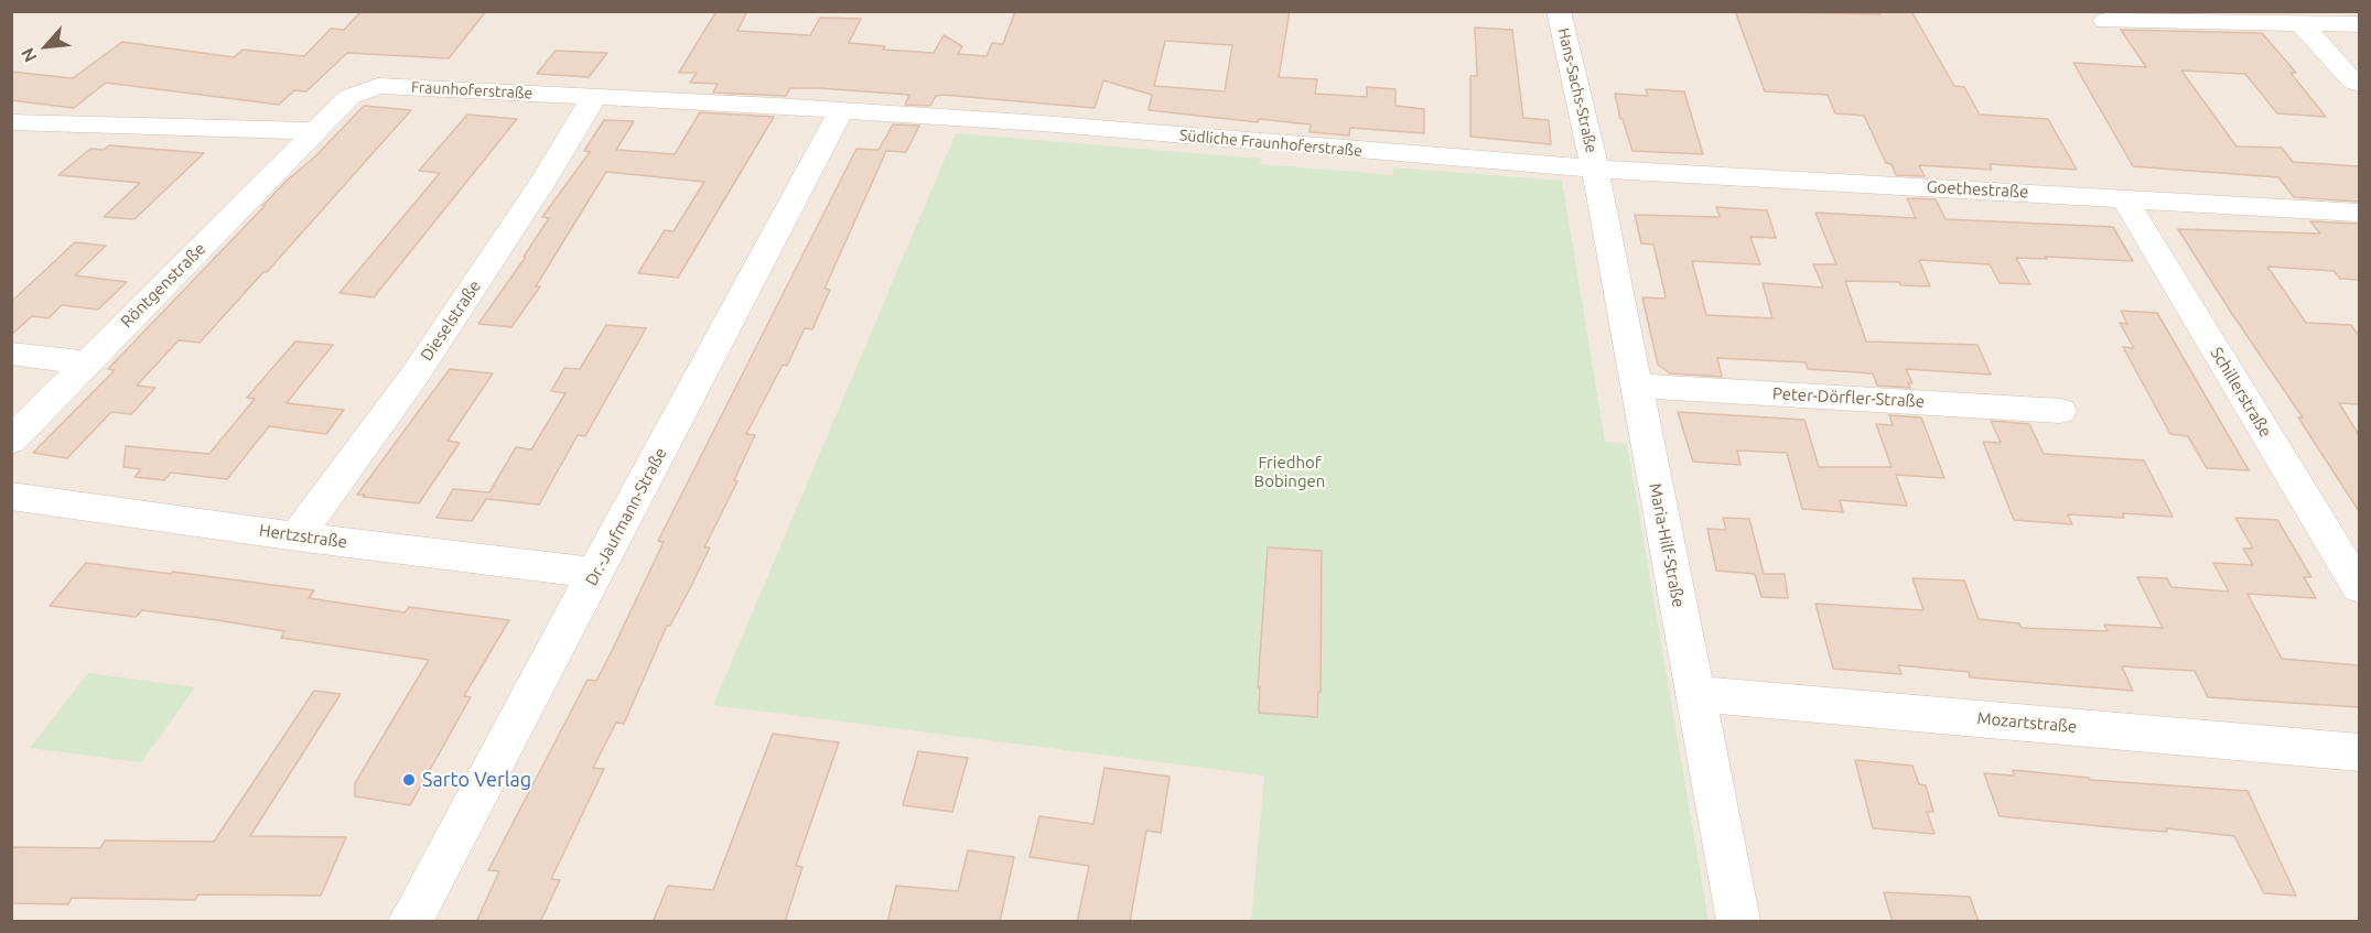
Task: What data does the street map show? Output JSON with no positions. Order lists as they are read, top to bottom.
{
  "streets": {
    "street": [
      "Fraunhoferstraße",
      "Hans-Sachs-Straße",
      "Südliche Fraunhoferstraße",
      "Goethestraße",
      "Röntgenstraße",
      "Dieselstraße",
      "Schillerstraße",
      "Peter-Dörfler-Straße",
      "Dr.-Jaufmann-Straße",
      "Hertzstraße",
      "Maria-Hilf-Straße",
      "Mozartstraße"
    ]
  },
  "crossings": [
    ["Fraunhoferstraße", "Südliche Fraunhoferstraße"],
    ["Fraunhoferstraße", "Röntgenstraße"],
    ["Fraunhoferstraße", "Dieselstraße"],
    ["Fraunhoferstraße", "Dr.-Jaufmann-Straße"],
    ["Hans-Sachs-Straße", "Südliche Fraunhoferstraße"],
    ["Hans-Sachs-Straße", "Goethestraße"],
    ["Hans-Sachs-Straße", "Maria-Hilf-Straße"],
    ["Südliche Fraunhoferstraße", "Goethestraße"],
    ["Südliche Fraunhoferstraße", "Maria-Hilf-Straße"],
    ["Goethestraße", "Schillerstraße"],
    ["Goethestraße", "Maria-Hilf-Straße"],
    ["Dieselstraße", "Hertzstraße"],
    ["Peter-Dörfler-Straße", "Maria-Hilf-Straße"],
    ["Dr.-Jaufmann-Straße", "Hertzstraße"],
    ["Maria-Hilf-Straße", "Mozartstraße"]
  ],
  "parks": ["Friedhof Bobingen"],
  "places": ["Sarto Verlag"],
  "north": "bottom left"
}
